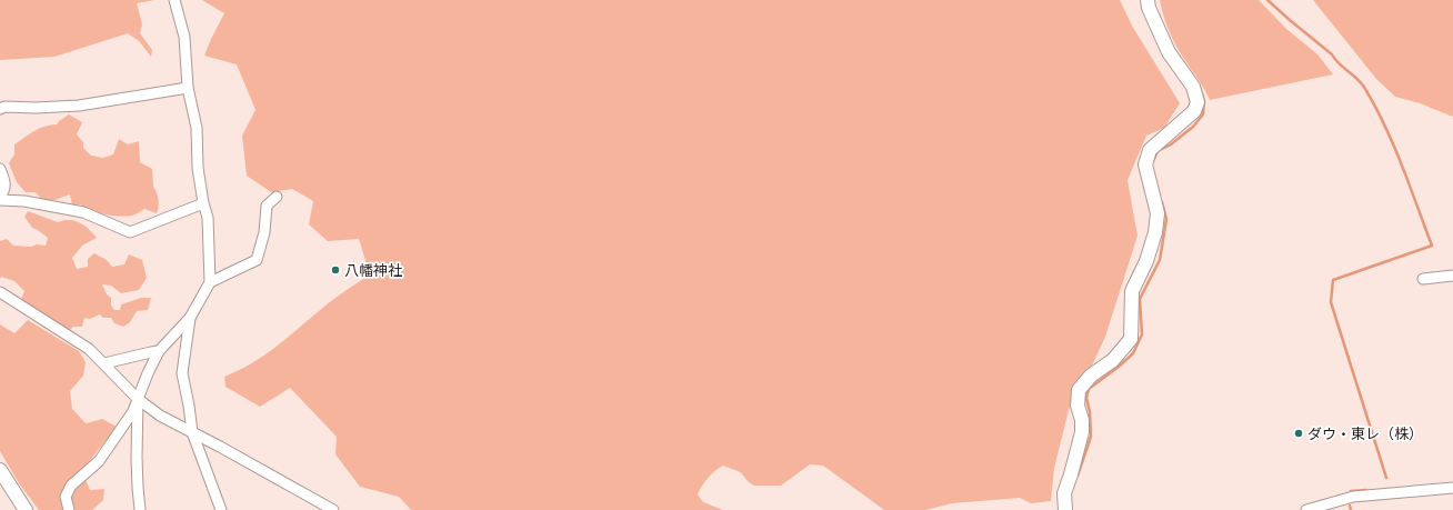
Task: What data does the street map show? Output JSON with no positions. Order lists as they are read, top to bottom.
{
  "places": ["八幡神社", "ダウ・東レ（株）"]
}
